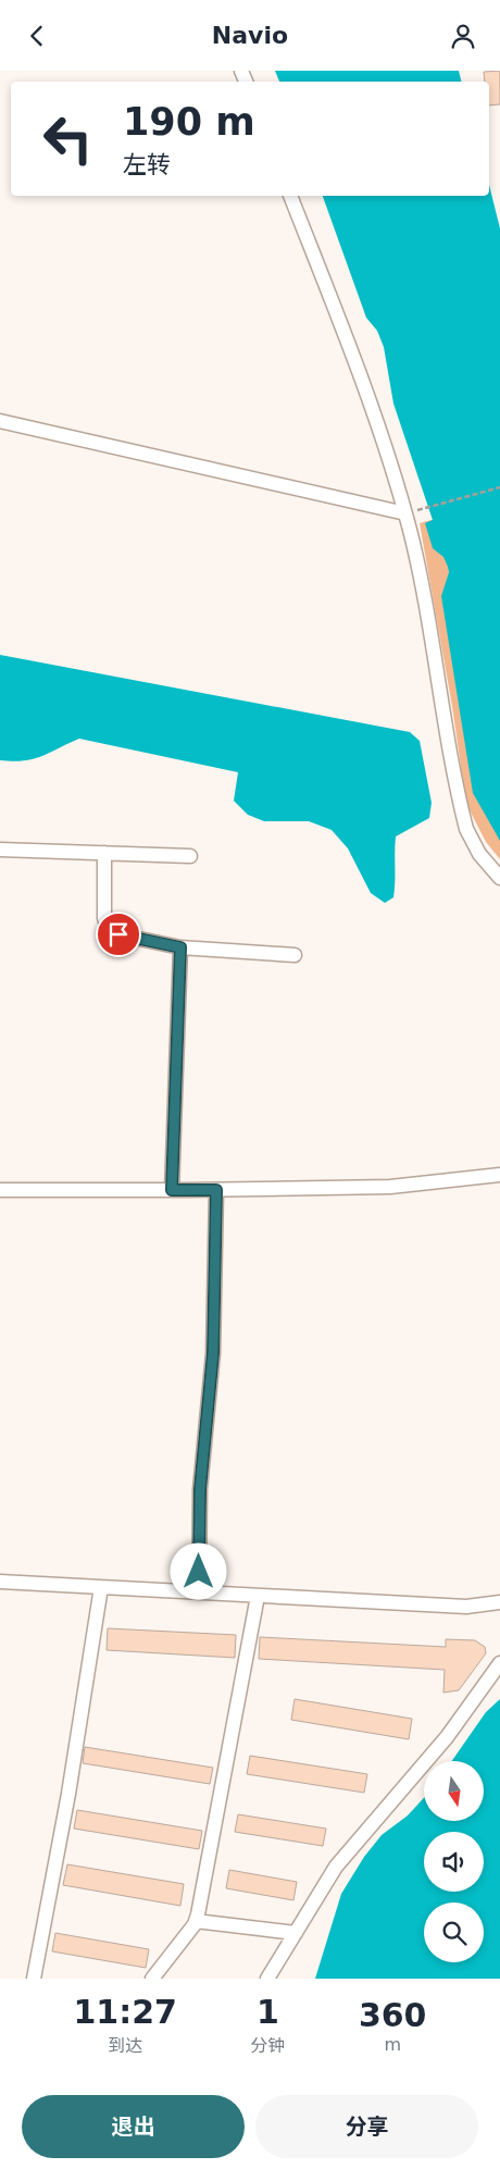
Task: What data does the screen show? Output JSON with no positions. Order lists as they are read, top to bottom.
{
  "north": "bottom",
  "page": {
    "header": "Navio",
    "turn": ["190 m", "左转"],
    "eta": [
      "11:27",
      "到达",
      "1",
      "分钟",
      "360",
      "m"
    ],
    "buttons": ["退出", "分享"]
  }
}
